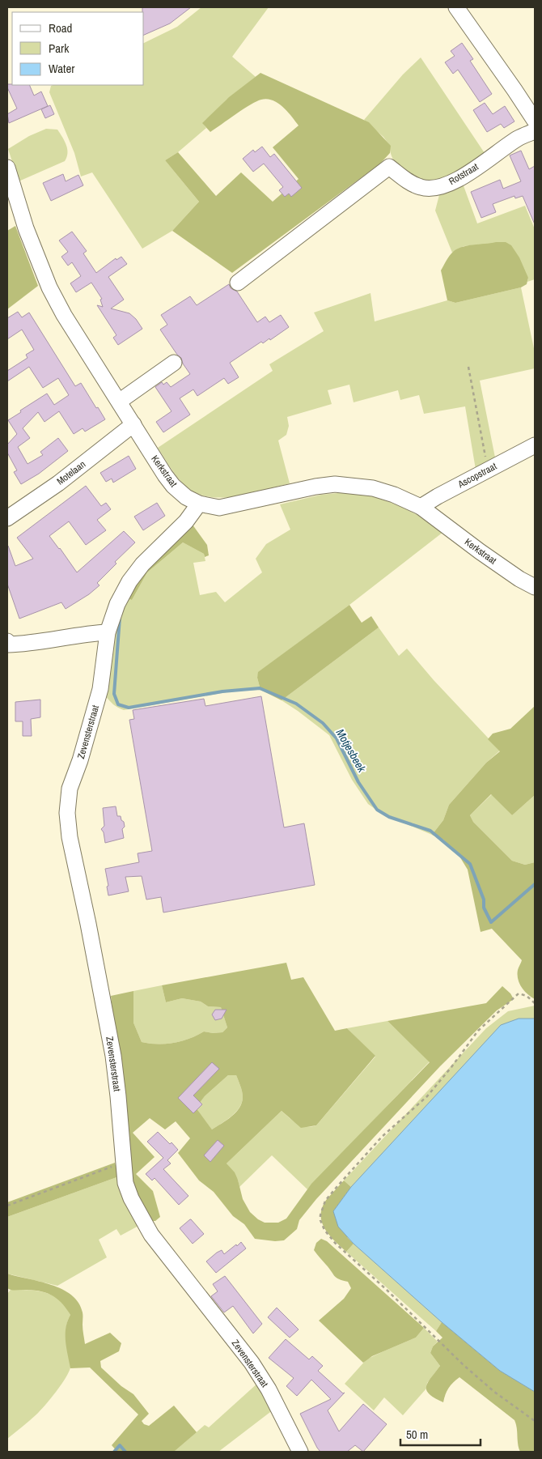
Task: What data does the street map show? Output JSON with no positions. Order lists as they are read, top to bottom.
{
  "streets": {
    "street": [
      "Rotstraat",
      "Kerkstraat",
      "Motelaan",
      "Ascopstraat",
      "Zevensterstraat"
    ]
  },
  "crossings": [
    ["Kerkstraat", "Motelaan"],
    ["Kerkstraat", "Ascopstraat"],
    ["Kerkstraat", "Zevensterstraat"]
  ],
  "water": ["Motjesbeek"],
  "legend": ["Road", "Park", "Water"],
  "scale_bar": "50 m"
}
